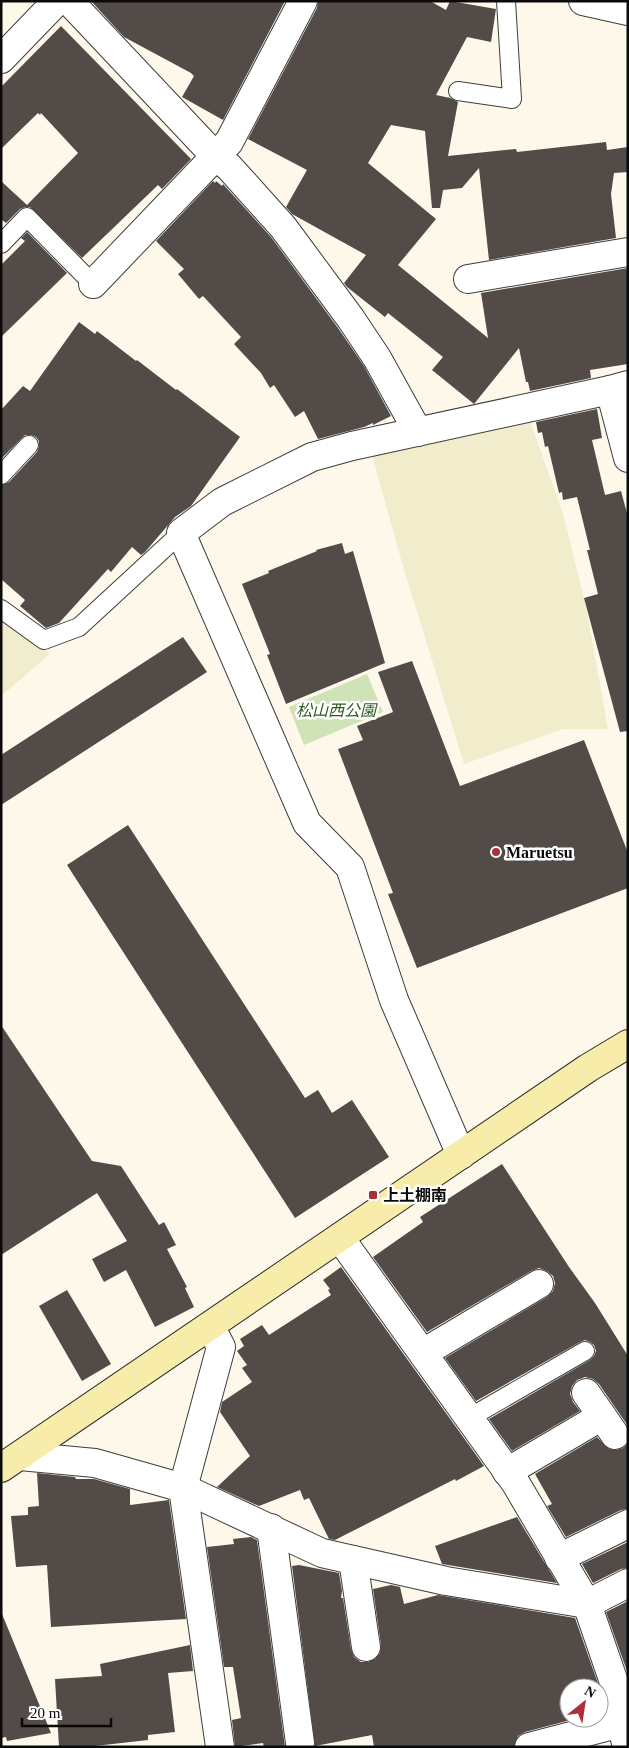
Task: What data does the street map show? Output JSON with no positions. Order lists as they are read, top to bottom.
{
  "parks": ["松山西公園"],
  "places": {
    "other": ["Maruetsu"],
    "transit": ["上土棚南"]
  },
  "scale_bar": "20 m",
  "north": "top right"
}
